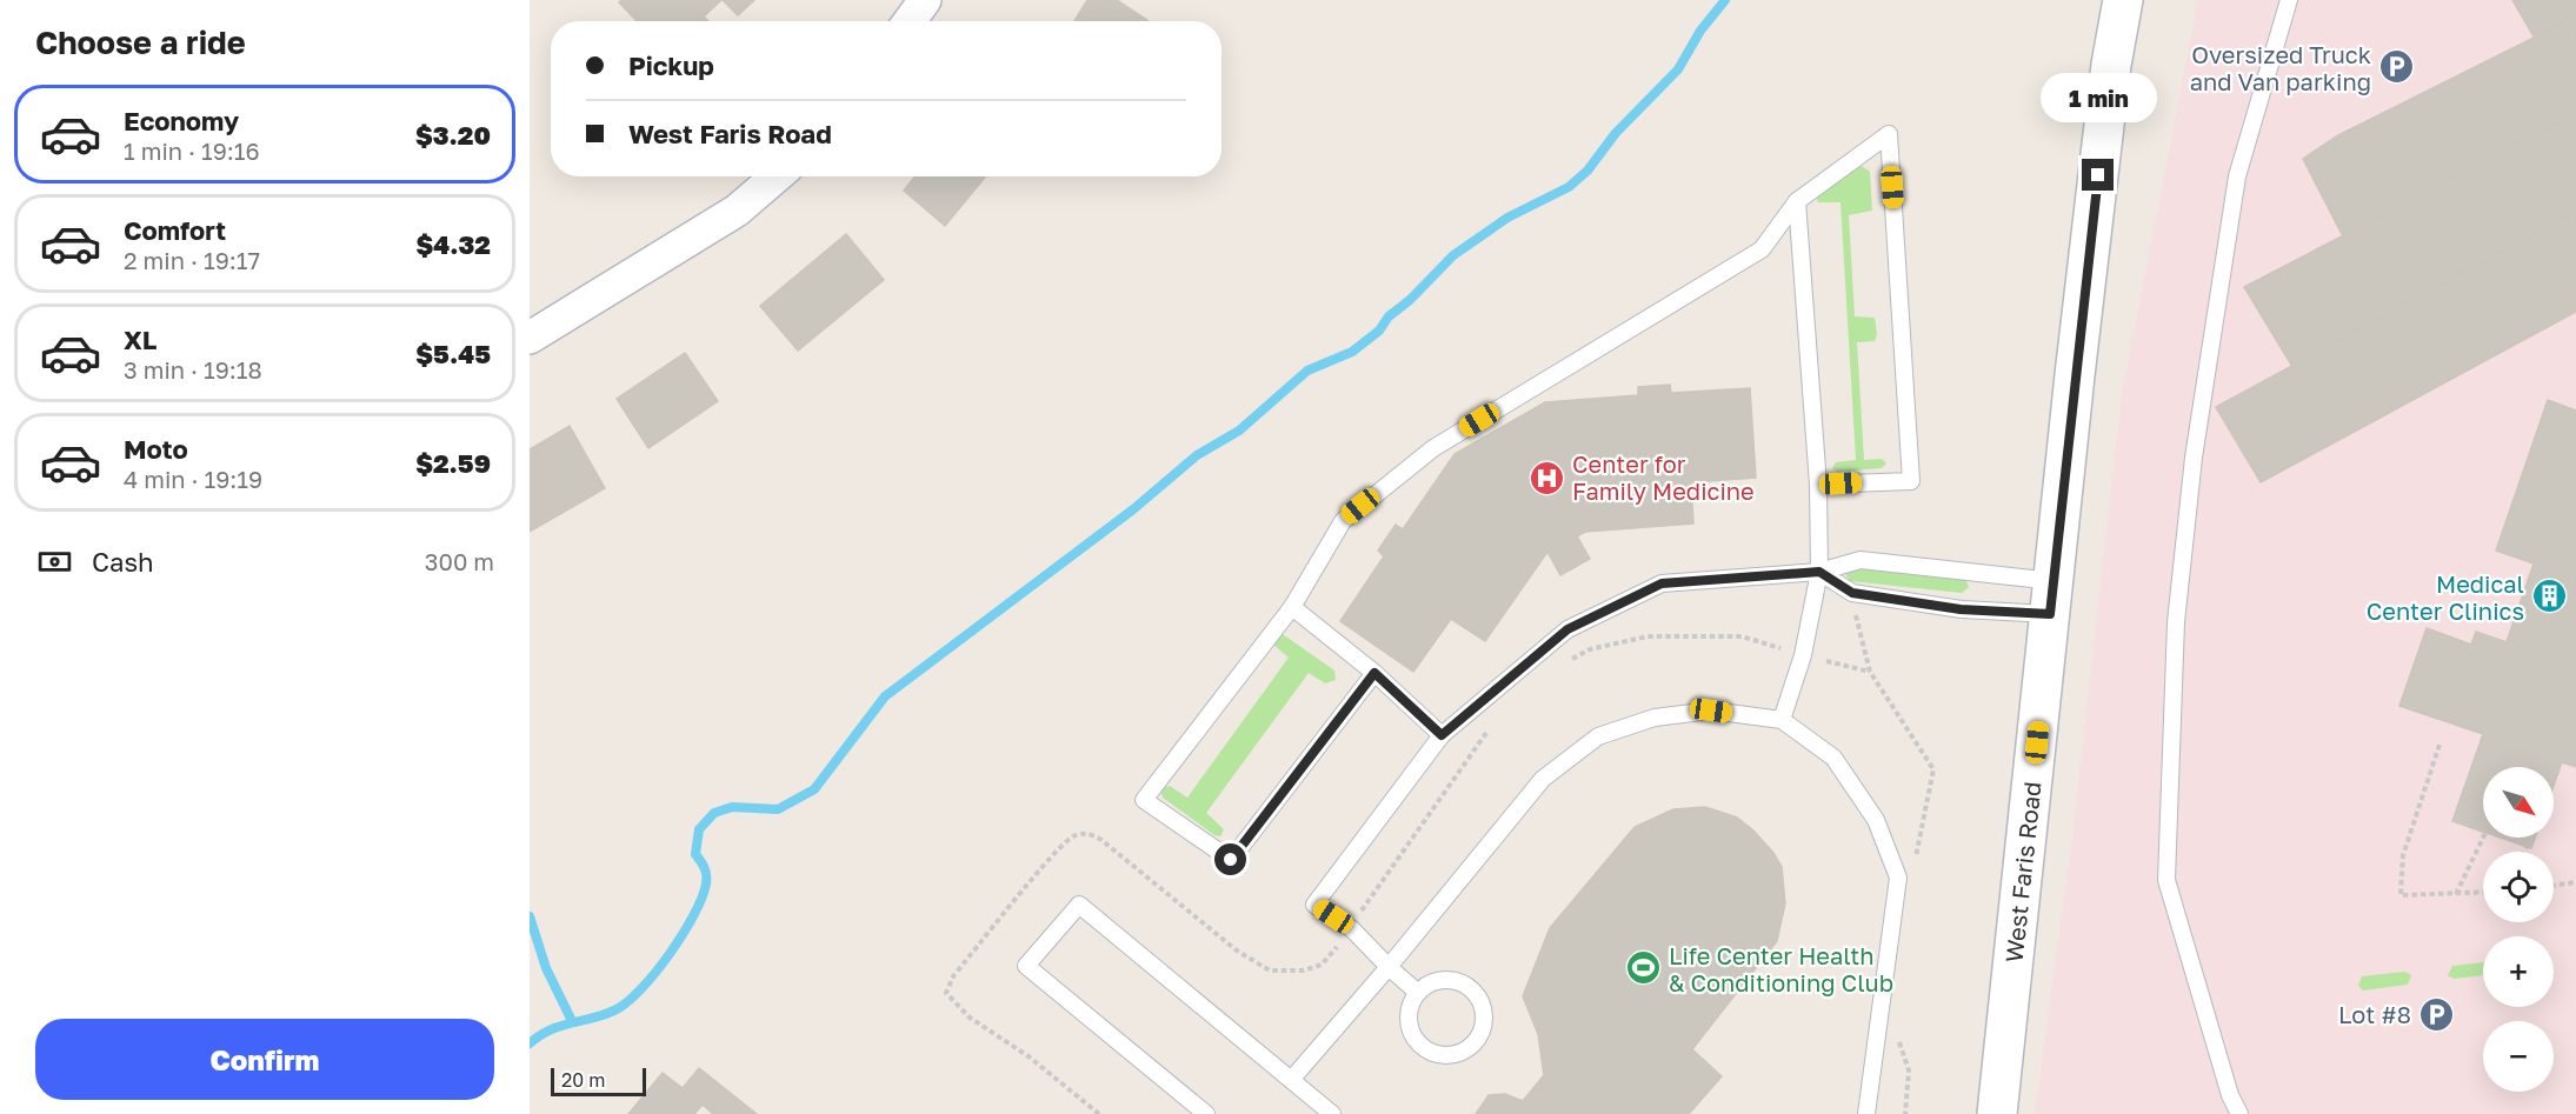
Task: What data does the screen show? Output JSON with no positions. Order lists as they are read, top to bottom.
{
  "streets": {
    "main road": ["West Faris Road"]
  },
  "places": {
    "parking": ["Oversized Truck and Van parking", "Lot #8"],
    "hospital": ["Center for Family Medicine"],
    "building": ["Medical Center Clinics"],
    "sports": ["Life Center Health & Conditioning Club"]
  },
  "scale_bar": "20 m",
  "north": "bottom right",
  "page": {
    "heading": "Choose a ride",
    "banner": ["Pickup", "West Faris Road"],
    "bubble": "1 min",
    "list": [
      {
        "name": "Economy",
        "note": "1 min · 19:16",
        "value": "$3.20"
      },
      {
        "name": "Comfort",
        "note": "2 min · 19:17",
        "value": "$4.32"
      },
      {
        "name": "XL",
        "note": "3 min · 19:18",
        "value": "$5.45"
      },
      {
        "name": "Moto",
        "note": "4 min · 19:19",
        "value": "$2.59"
      }
    ],
    "pay": ["Cash", "300 m"],
    "map_buttons": ["+", "−"],
    "buttons": "Confirm",
    "scale": "20 m"
  }
}
